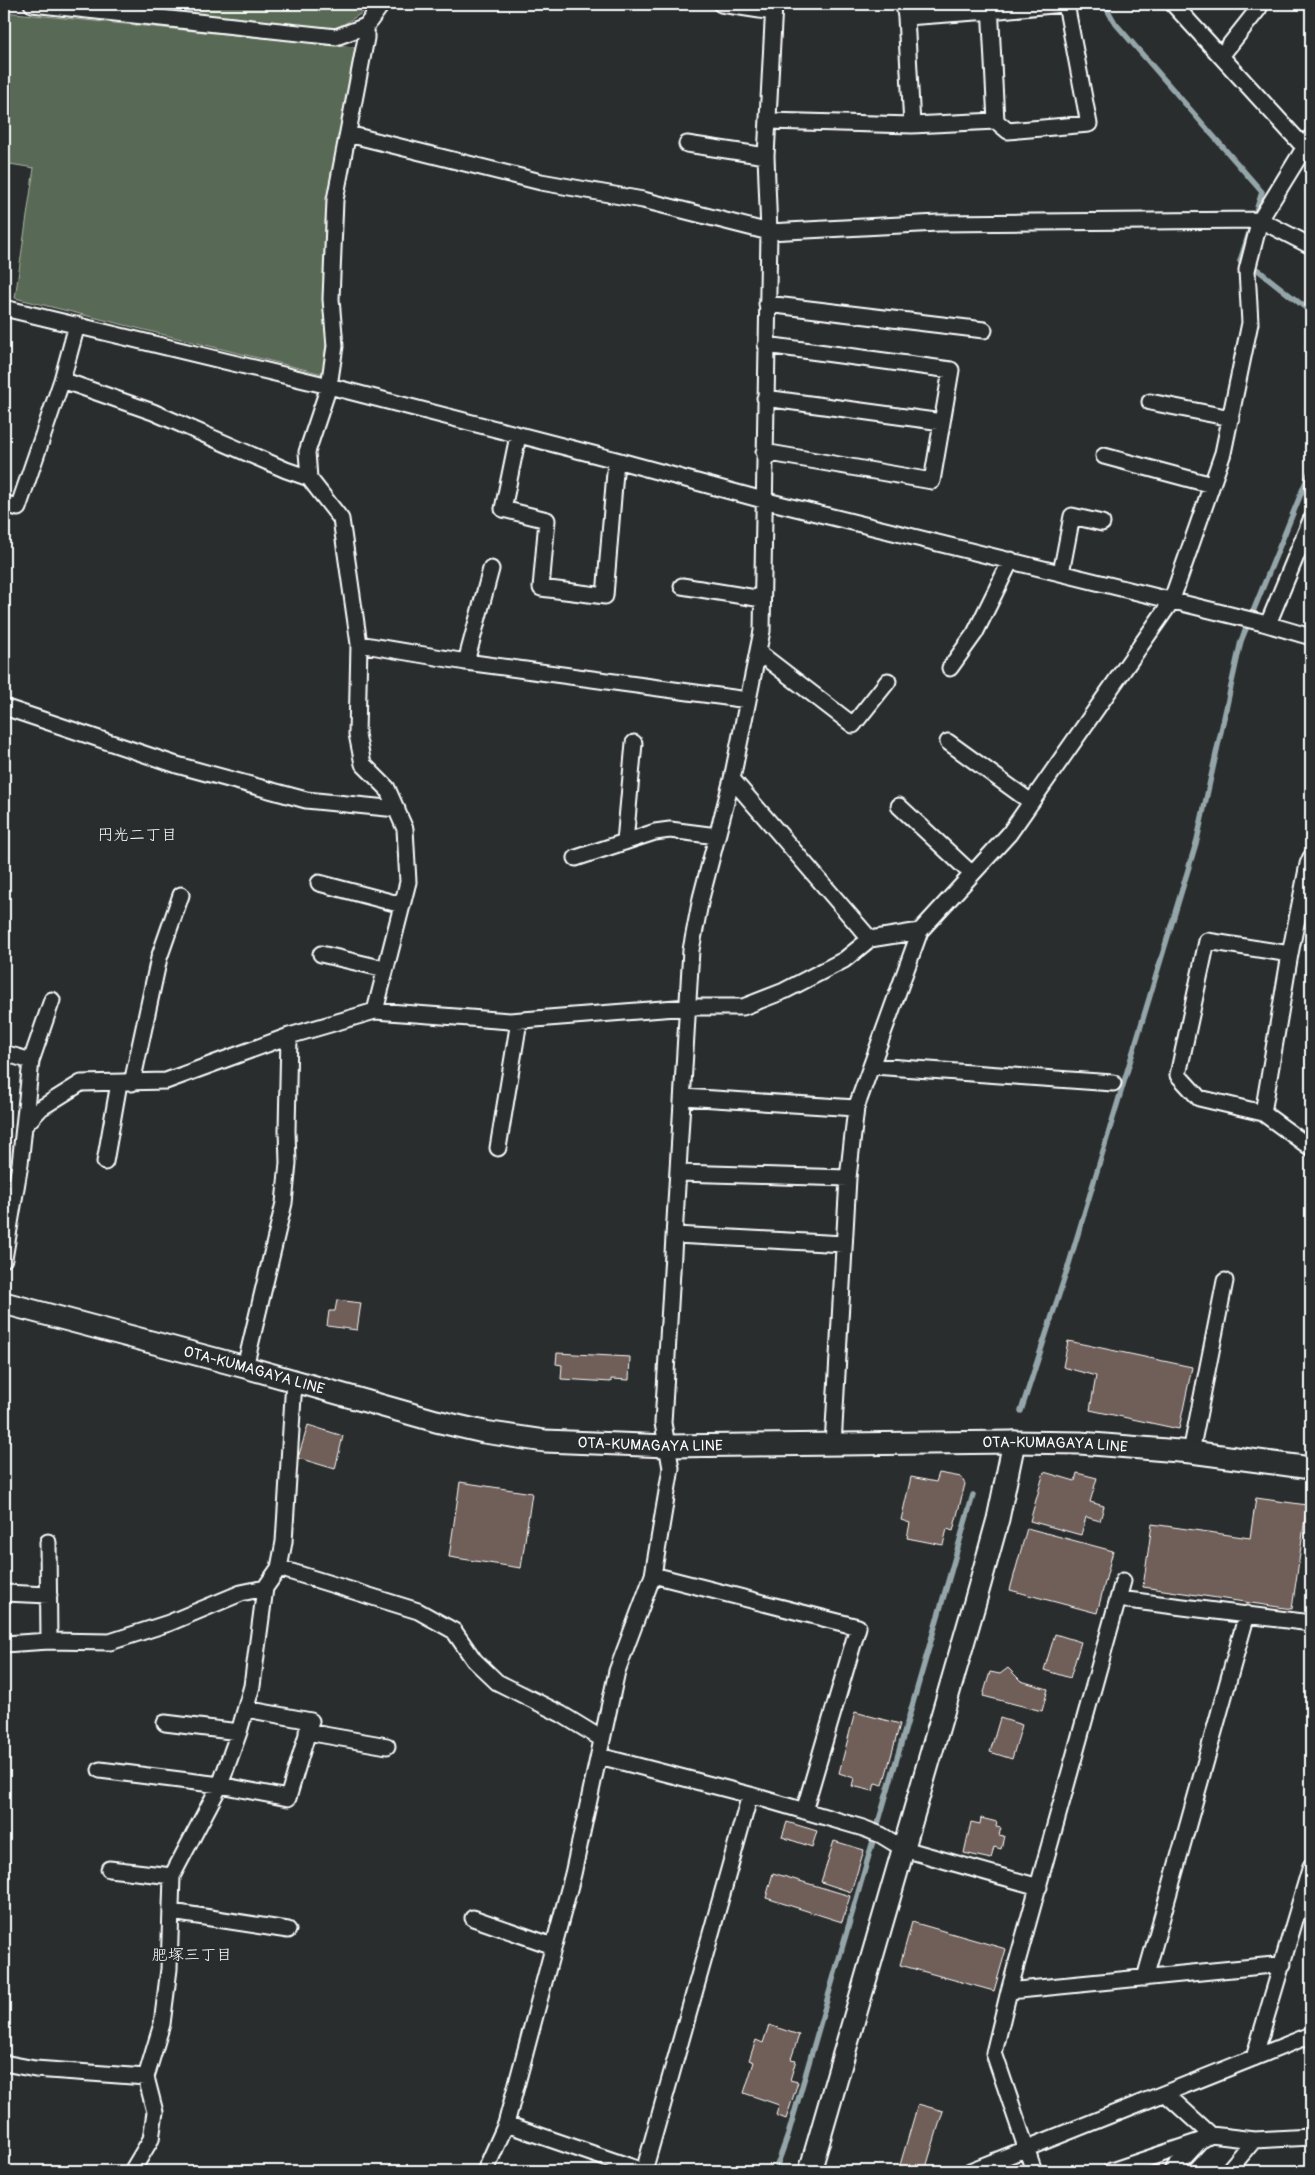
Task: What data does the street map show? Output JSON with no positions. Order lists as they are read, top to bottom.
{
  "streets": {
    "main road": ["OTA-KUMAGAYA LINE"]
  },
  "districts": ["円光二丁目", "肥塚三丁目"]
}
